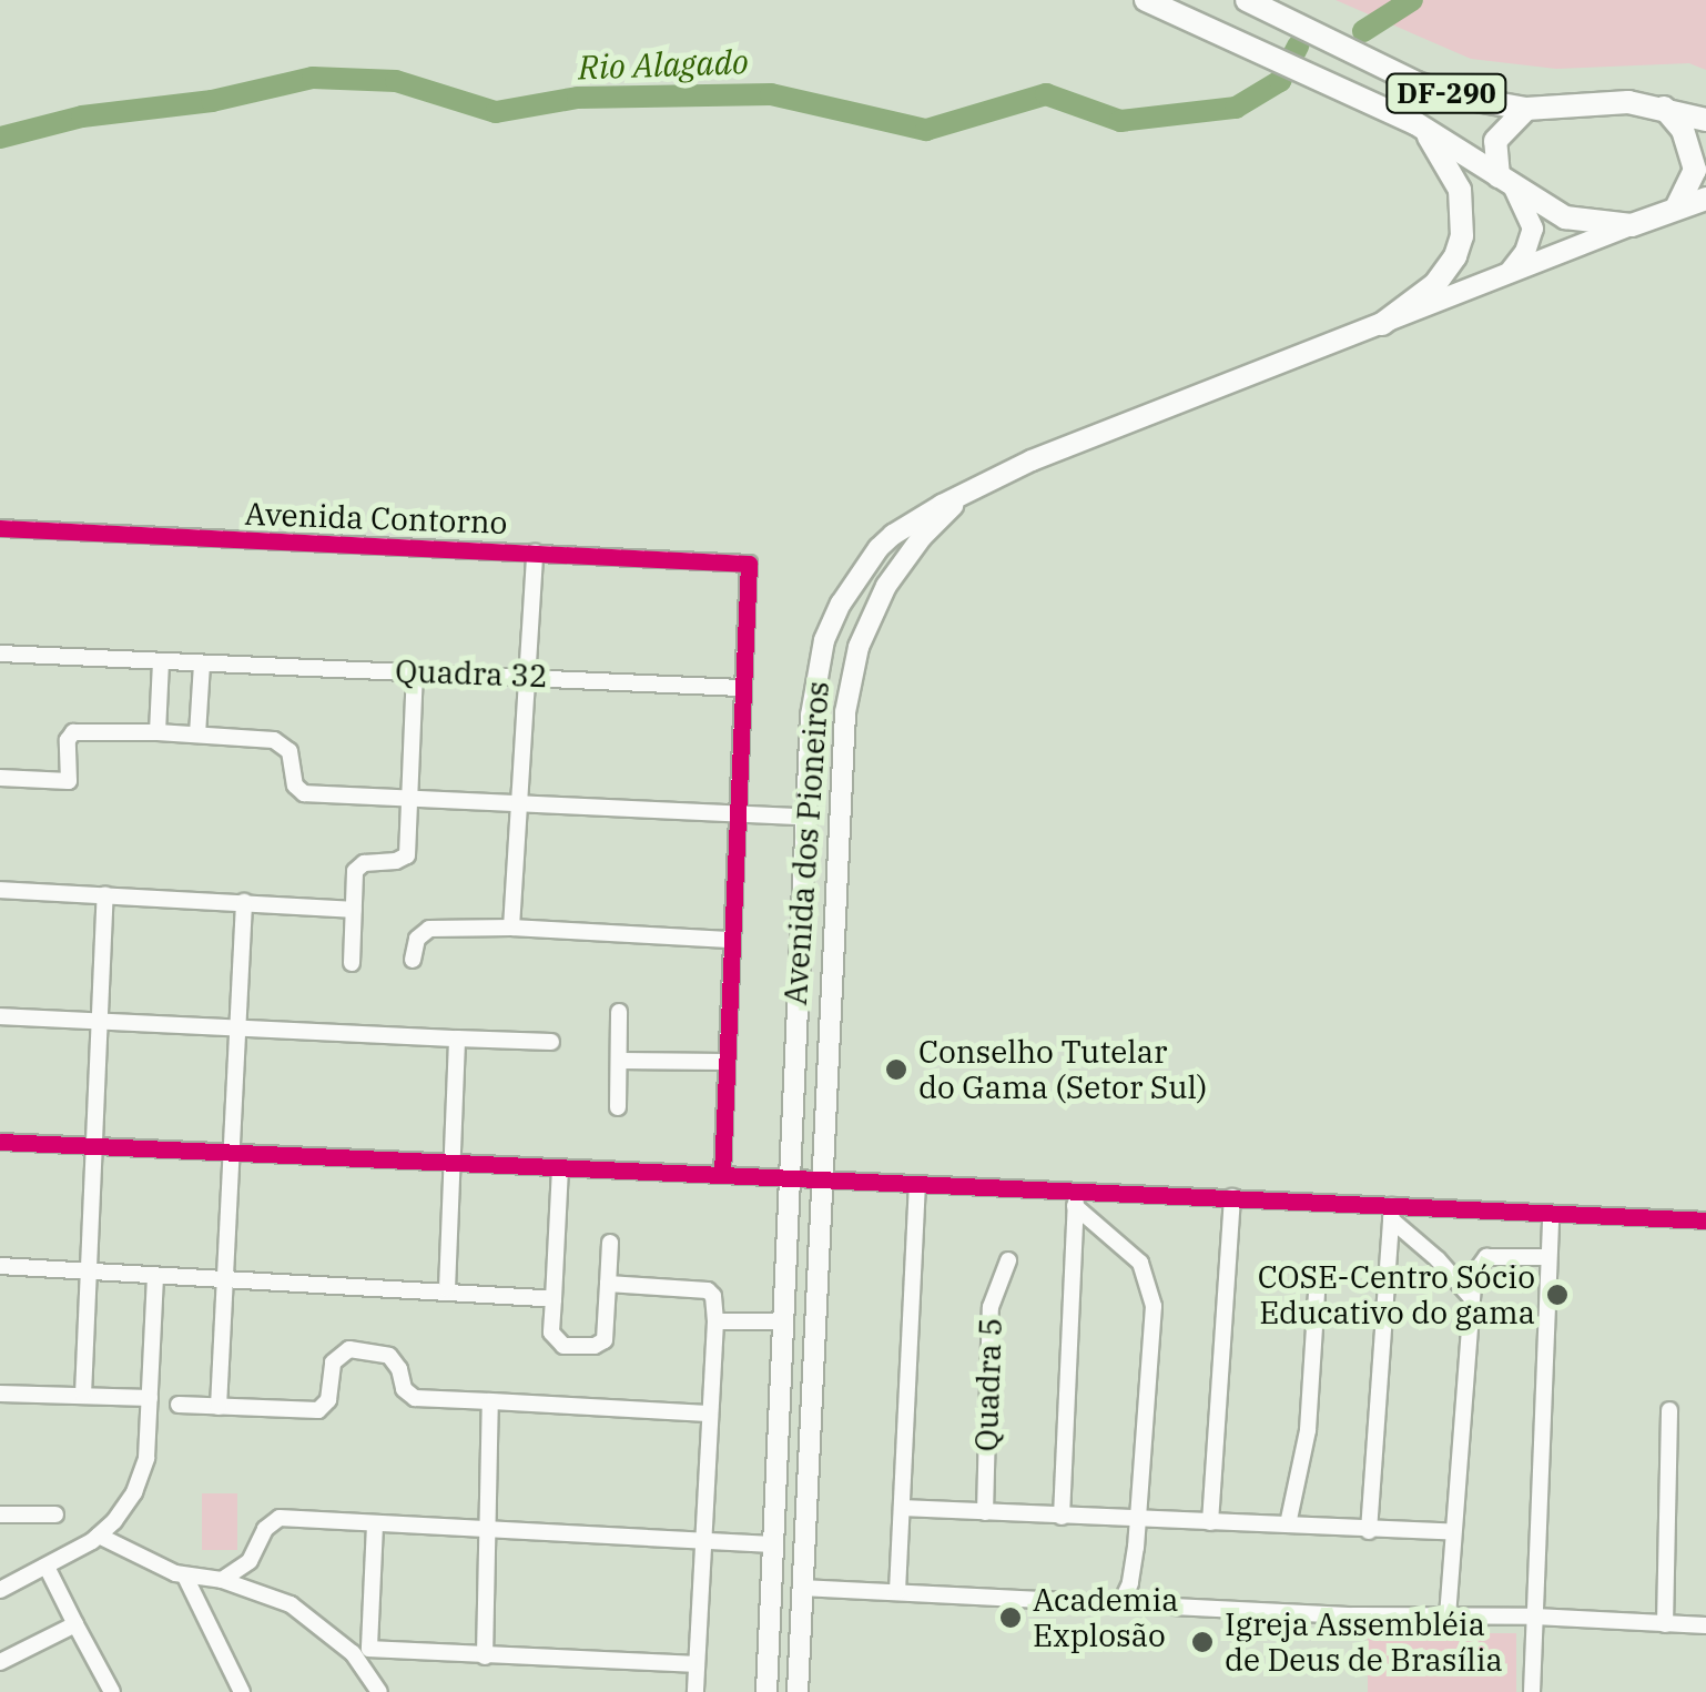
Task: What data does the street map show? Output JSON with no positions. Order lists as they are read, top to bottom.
{
  "streets": {
    "highway": ["DF-290"],
    "main road": ["Avenida dos Pioneiros"],
    "street": ["Avenida Contorno", "Quadra 32", "Quadra 5"]
  },
  "crossings": [
    ["Avenida Contorno", "Quadra 32"]
  ],
  "water": ["Rio Alagado"],
  "places": [
    "Conselho Tutelar do Gama (Setor Sul)",
    "COSE-Centro Sócio Educativo do gama",
    "Academia Explosão",
    "Igreja Assembléia de Deus de Brasília"
  ]
}
